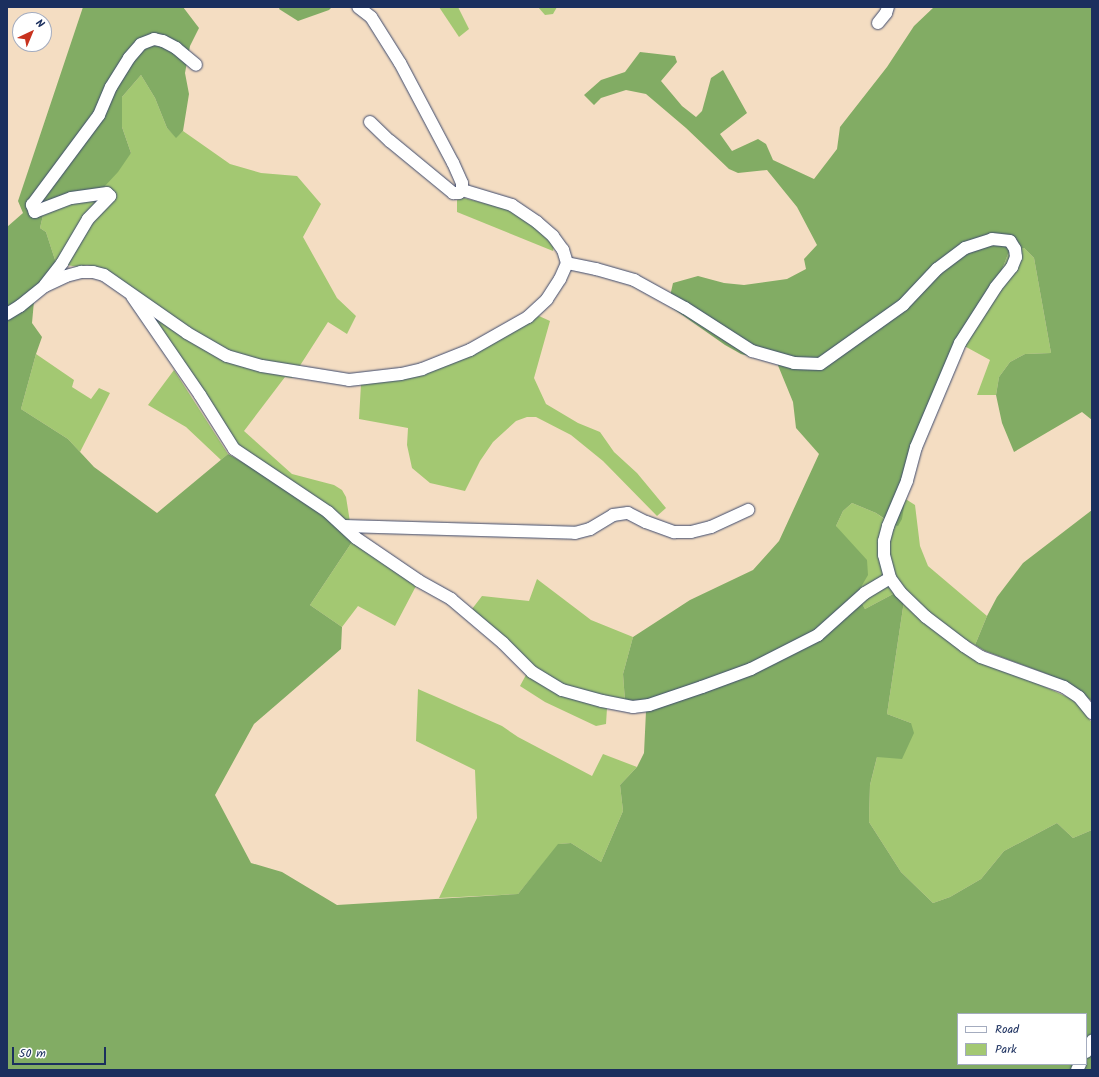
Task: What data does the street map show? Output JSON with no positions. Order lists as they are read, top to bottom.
{
  "legend": ["Road", "Park"],
  "scale_bar": "50 m",
  "north": "top right"
}
